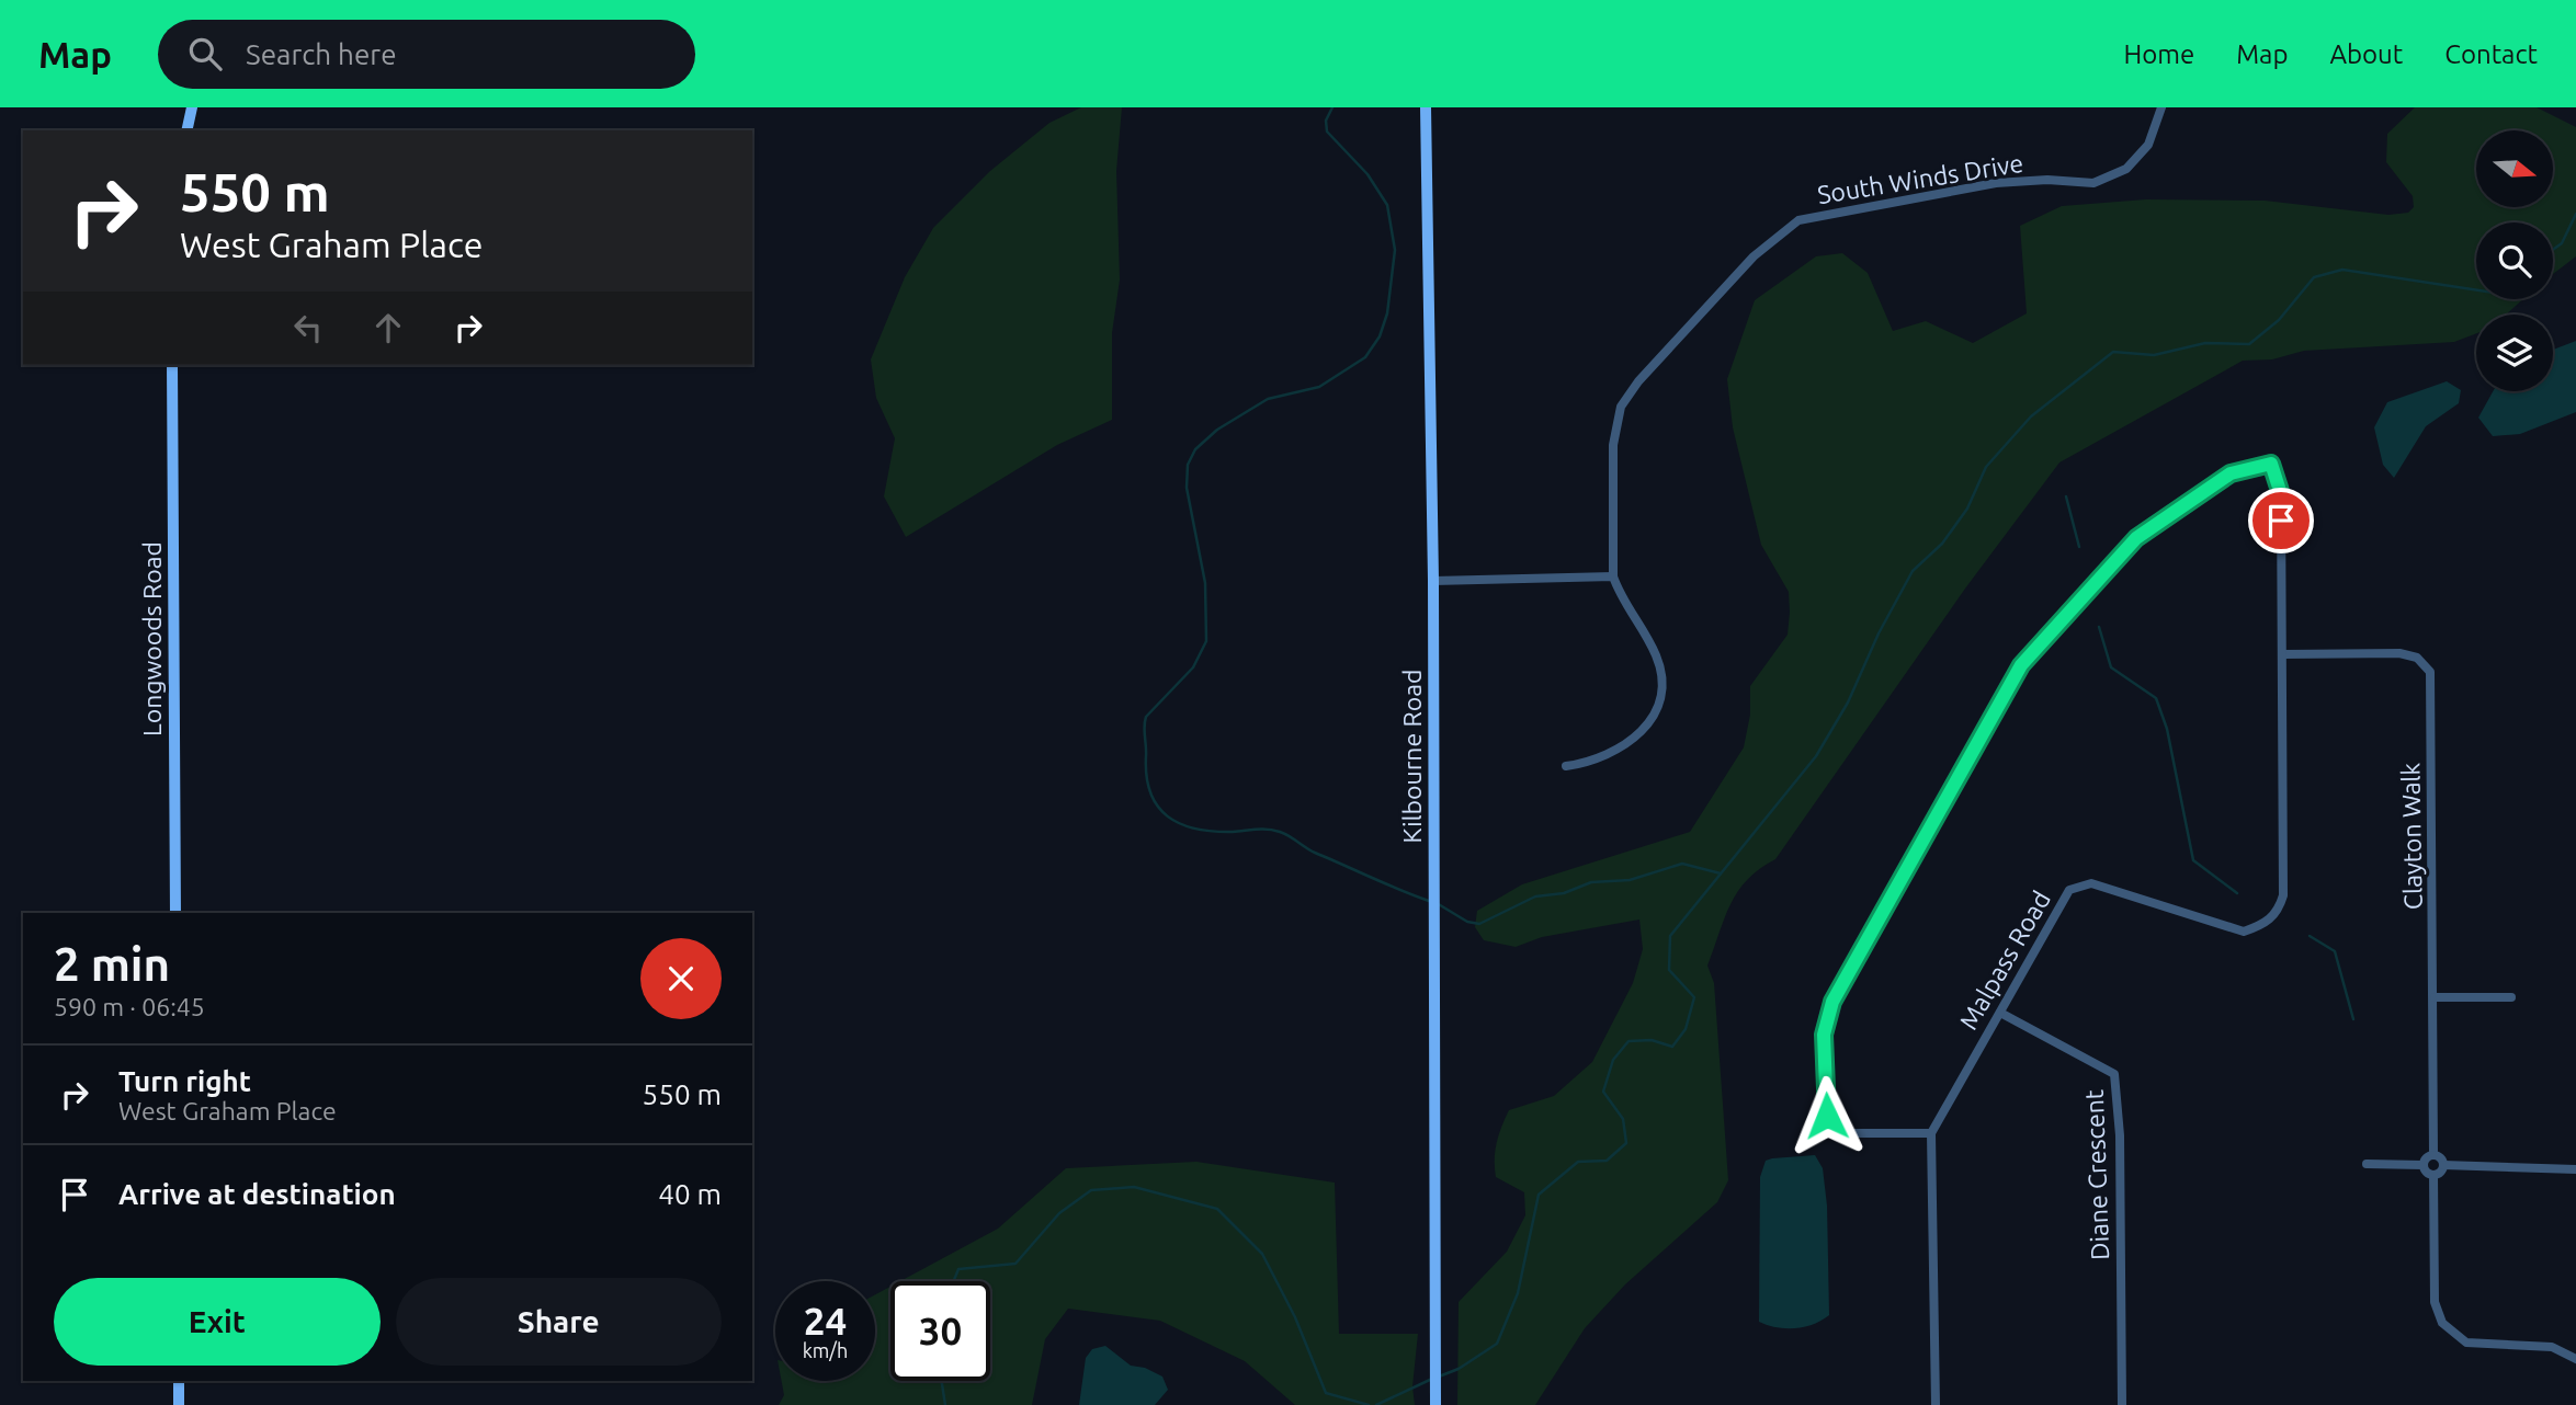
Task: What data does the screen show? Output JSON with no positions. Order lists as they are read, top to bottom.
{
  "streets": {
    "street": [
      "South Winds Drive",
      "Longwoods Road",
      "Kilbourne Road",
      "Clayton Walk",
      "Malpass Road",
      "Diane Crescent"
    ]
  },
  "crossings": [
    ["Clayton Walk", "Malpass Road"],
    ["Malpass Road", "Diane Crescent"]
  ],
  "north": "right",
  "page": {
    "header": "Map",
    "search": "Search here",
    "nav": [
      "Home",
      "Map",
      "About",
      "Contact"
    ],
    "turn": ["550 m", "West Graham Place"],
    "heading": ["2 min", "590 m · 06:45"],
    "list": [
      {
        "name": "Turn right",
        "note": "West Graham Place",
        "value": "550 m"
      },
      {
        "name": "Arrive at destination",
        "value": "40 m"
      }
    ],
    "buttons": ["Exit", "Share"],
    "speed": "24 km/h",
    "limit": "30"
  }
}
